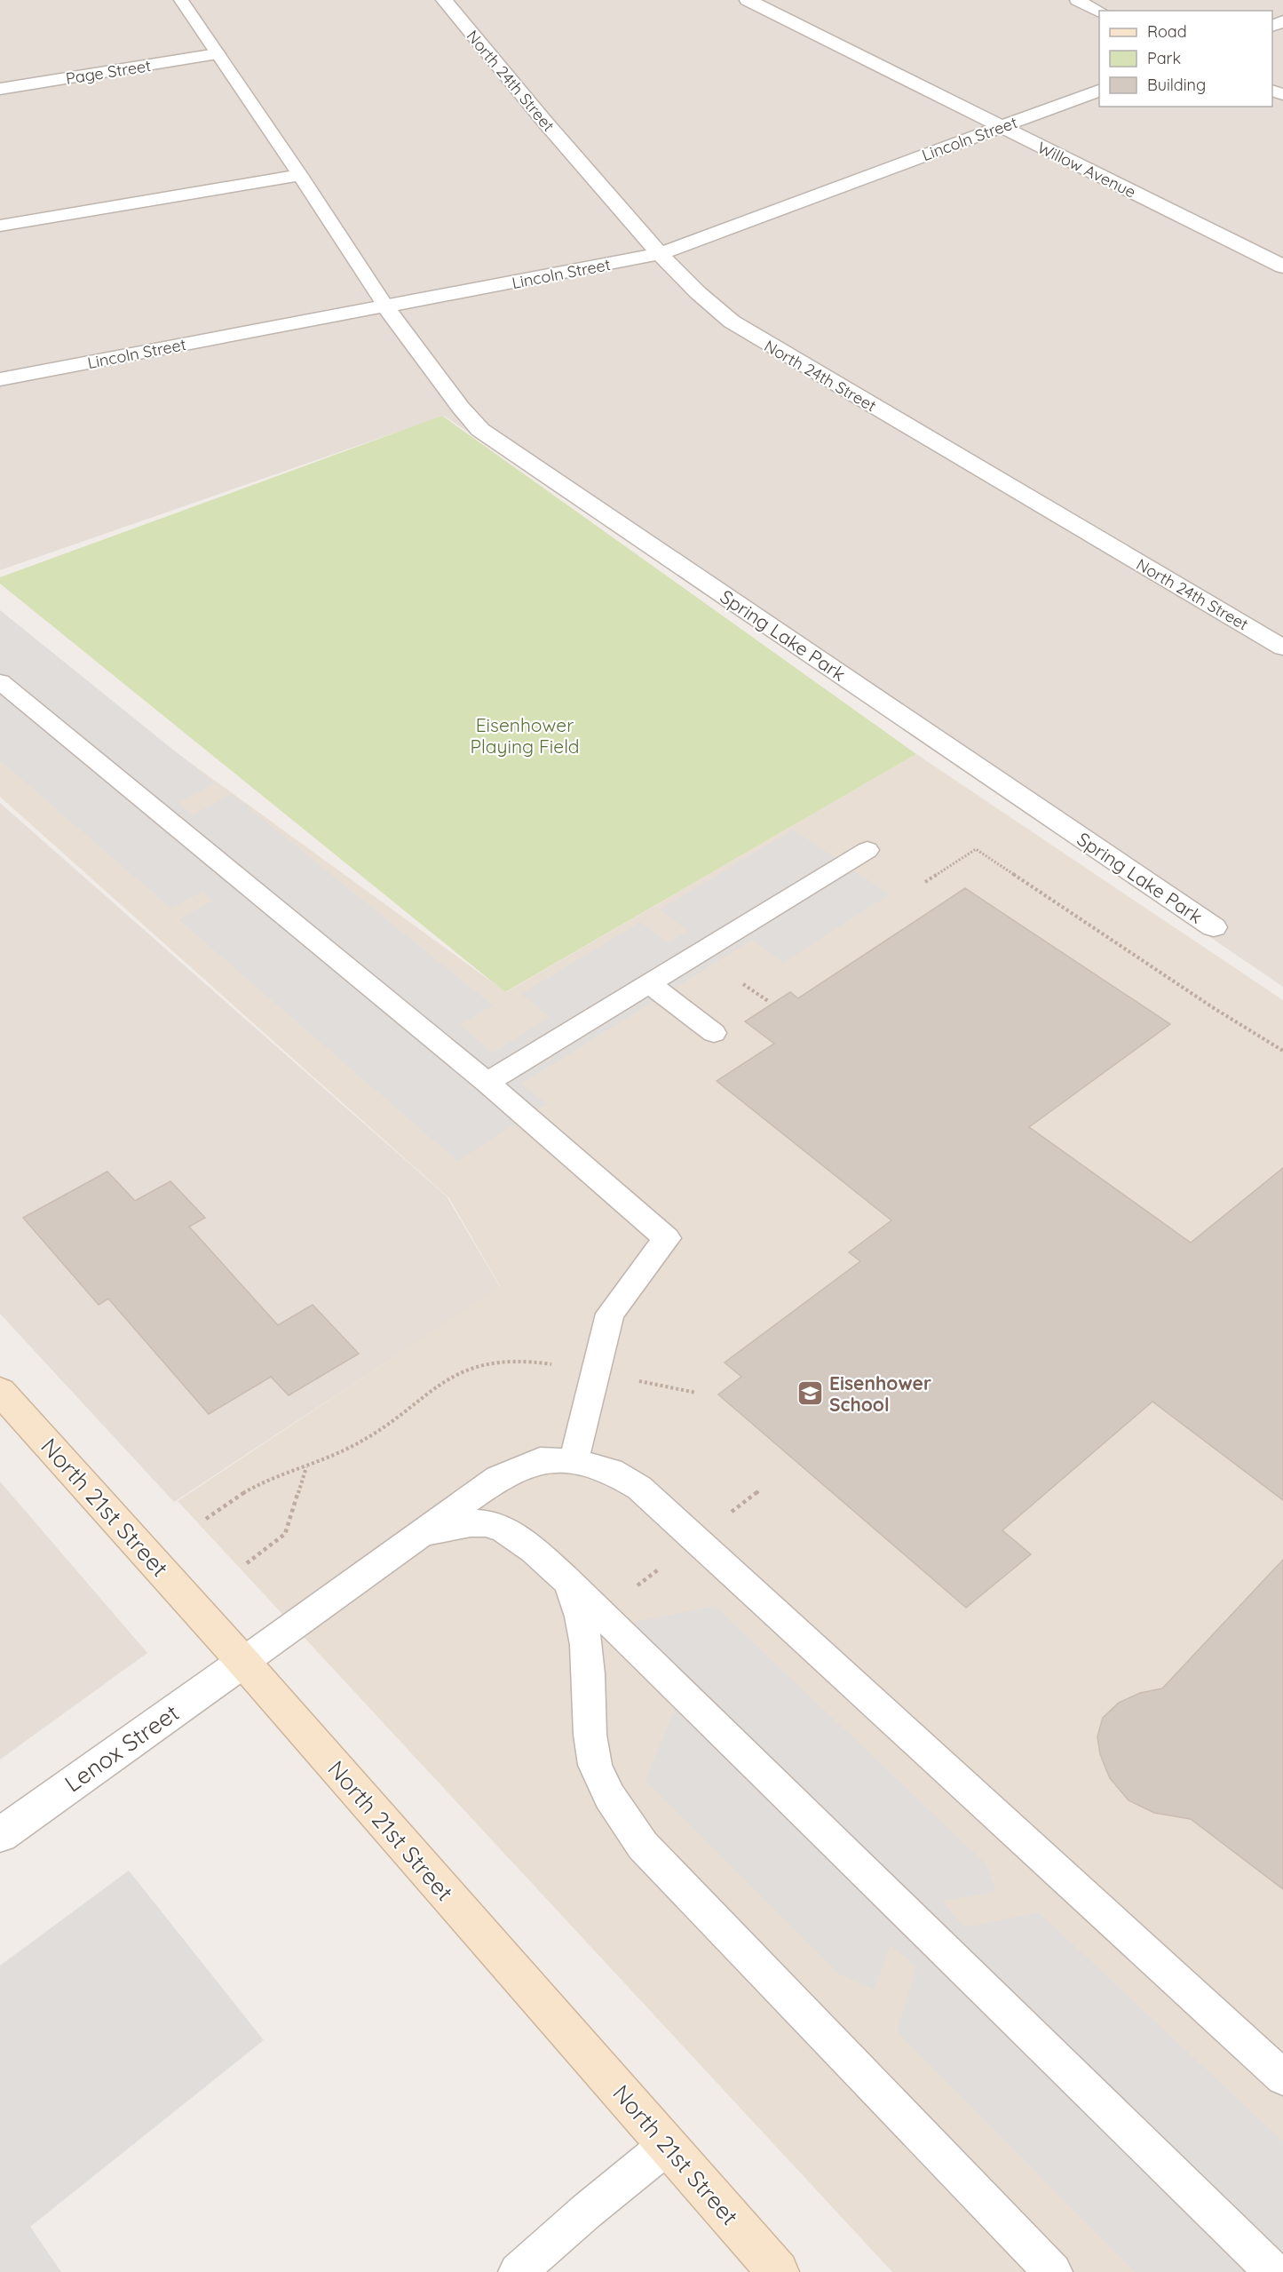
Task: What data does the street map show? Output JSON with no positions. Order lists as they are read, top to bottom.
{
  "streets": {
    "main road": ["North 21st Street"],
    "street": [
      "Page Street",
      "North 24th Street",
      "Lincoln Street",
      "Willow Avenue",
      "Spring Lake Park",
      "Lenox Street"
    ]
  },
  "crossings": [
    ["North 24th Street", "Lincoln Street"],
    ["Lincoln Street", "Willow Avenue"],
    ["Lincoln Street", "Spring Lake Park"],
    ["North 21st Street", "Lenox Street"]
  ],
  "parks": ["Eisenhower Playing Field"],
  "places": {
    "school or university": ["Eisenhower School"]
  },
  "legend": ["Road", "Park", "Building"]
}
